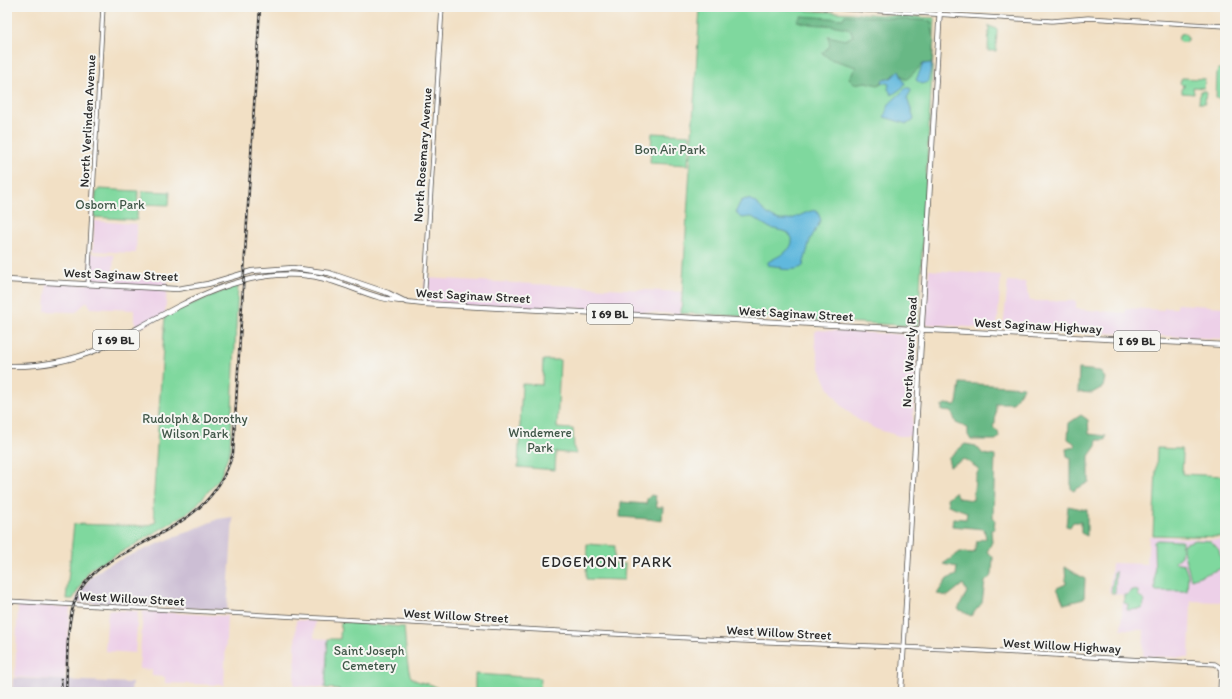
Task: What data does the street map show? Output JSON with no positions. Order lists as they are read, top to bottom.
{
  "streets": {
    "main road": [
      "West Saginaw Street",
      "I 69 BL",
      "West Saginaw Highway",
      "North Waverly Road"
    ],
    "street": [
      "North Verlinden Avenue",
      "North Rosemary Avenue",
      "West Willow Street",
      "West Willow Highway"
    ]
  },
  "crossings": [
    ["North Verlinden Avenue", "West Saginaw Street"],
    ["North Rosemary Avenue", "West Saginaw Street"],
    ["West Saginaw Street", "I 69 BL"],
    ["West Saginaw Street", "West Saginaw Highway"],
    ["West Saginaw Street", "North Waverly Road"],
    ["West Saginaw Highway", "North Waverly Road"],
    ["North Waverly Road", "West Willow Street"],
    ["North Waverly Road", "West Willow Highway"],
    ["West Willow Street", "West Willow Highway"]
  ],
  "districts": ["EDGEMONT PARK"],
  "parks": [
    "Bon Air Park",
    "Osborn Park",
    "Rudolph & Dorothy Wilson Park",
    "Windemere Park",
    "Saint Joseph Cemetery"
  ]
}
